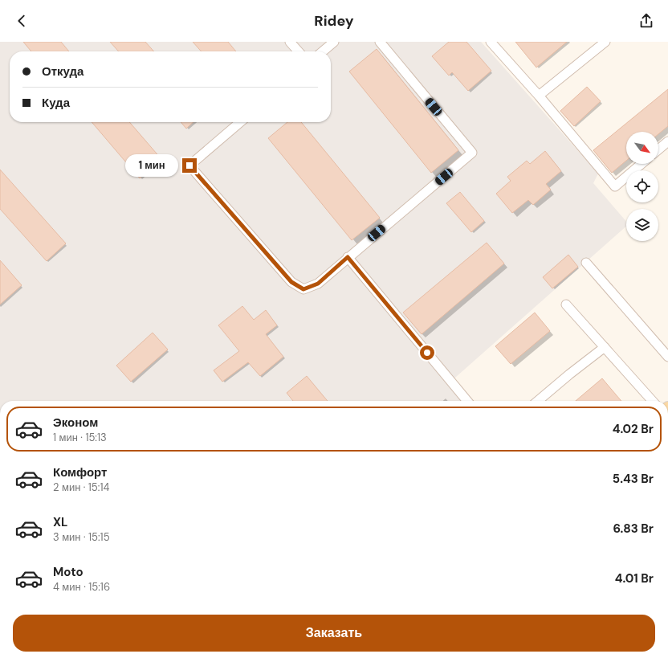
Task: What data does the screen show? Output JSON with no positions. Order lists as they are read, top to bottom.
{
  "north": "bottom right",
  "page": {
    "header": "Ridey",
    "banner": ["Откуда", "Куда"],
    "bubble": "1 мин",
    "list": [
      {
        "name": "Эконом",
        "note": "1 мин · 15:13",
        "value": "4.02 Br"
      },
      {
        "name": "Комфорт",
        "note": "2 мин · 15:14",
        "value": "5.43 Br"
      },
      {
        "name": "XL",
        "note": "3 мин · 15:15",
        "value": "6.83 Br"
      },
      {
        "name": "Moto",
        "note": "4 мин · 15:16",
        "value": "4.01 Br"
      }
    ],
    "buttons": "Заказать"
  }
}
